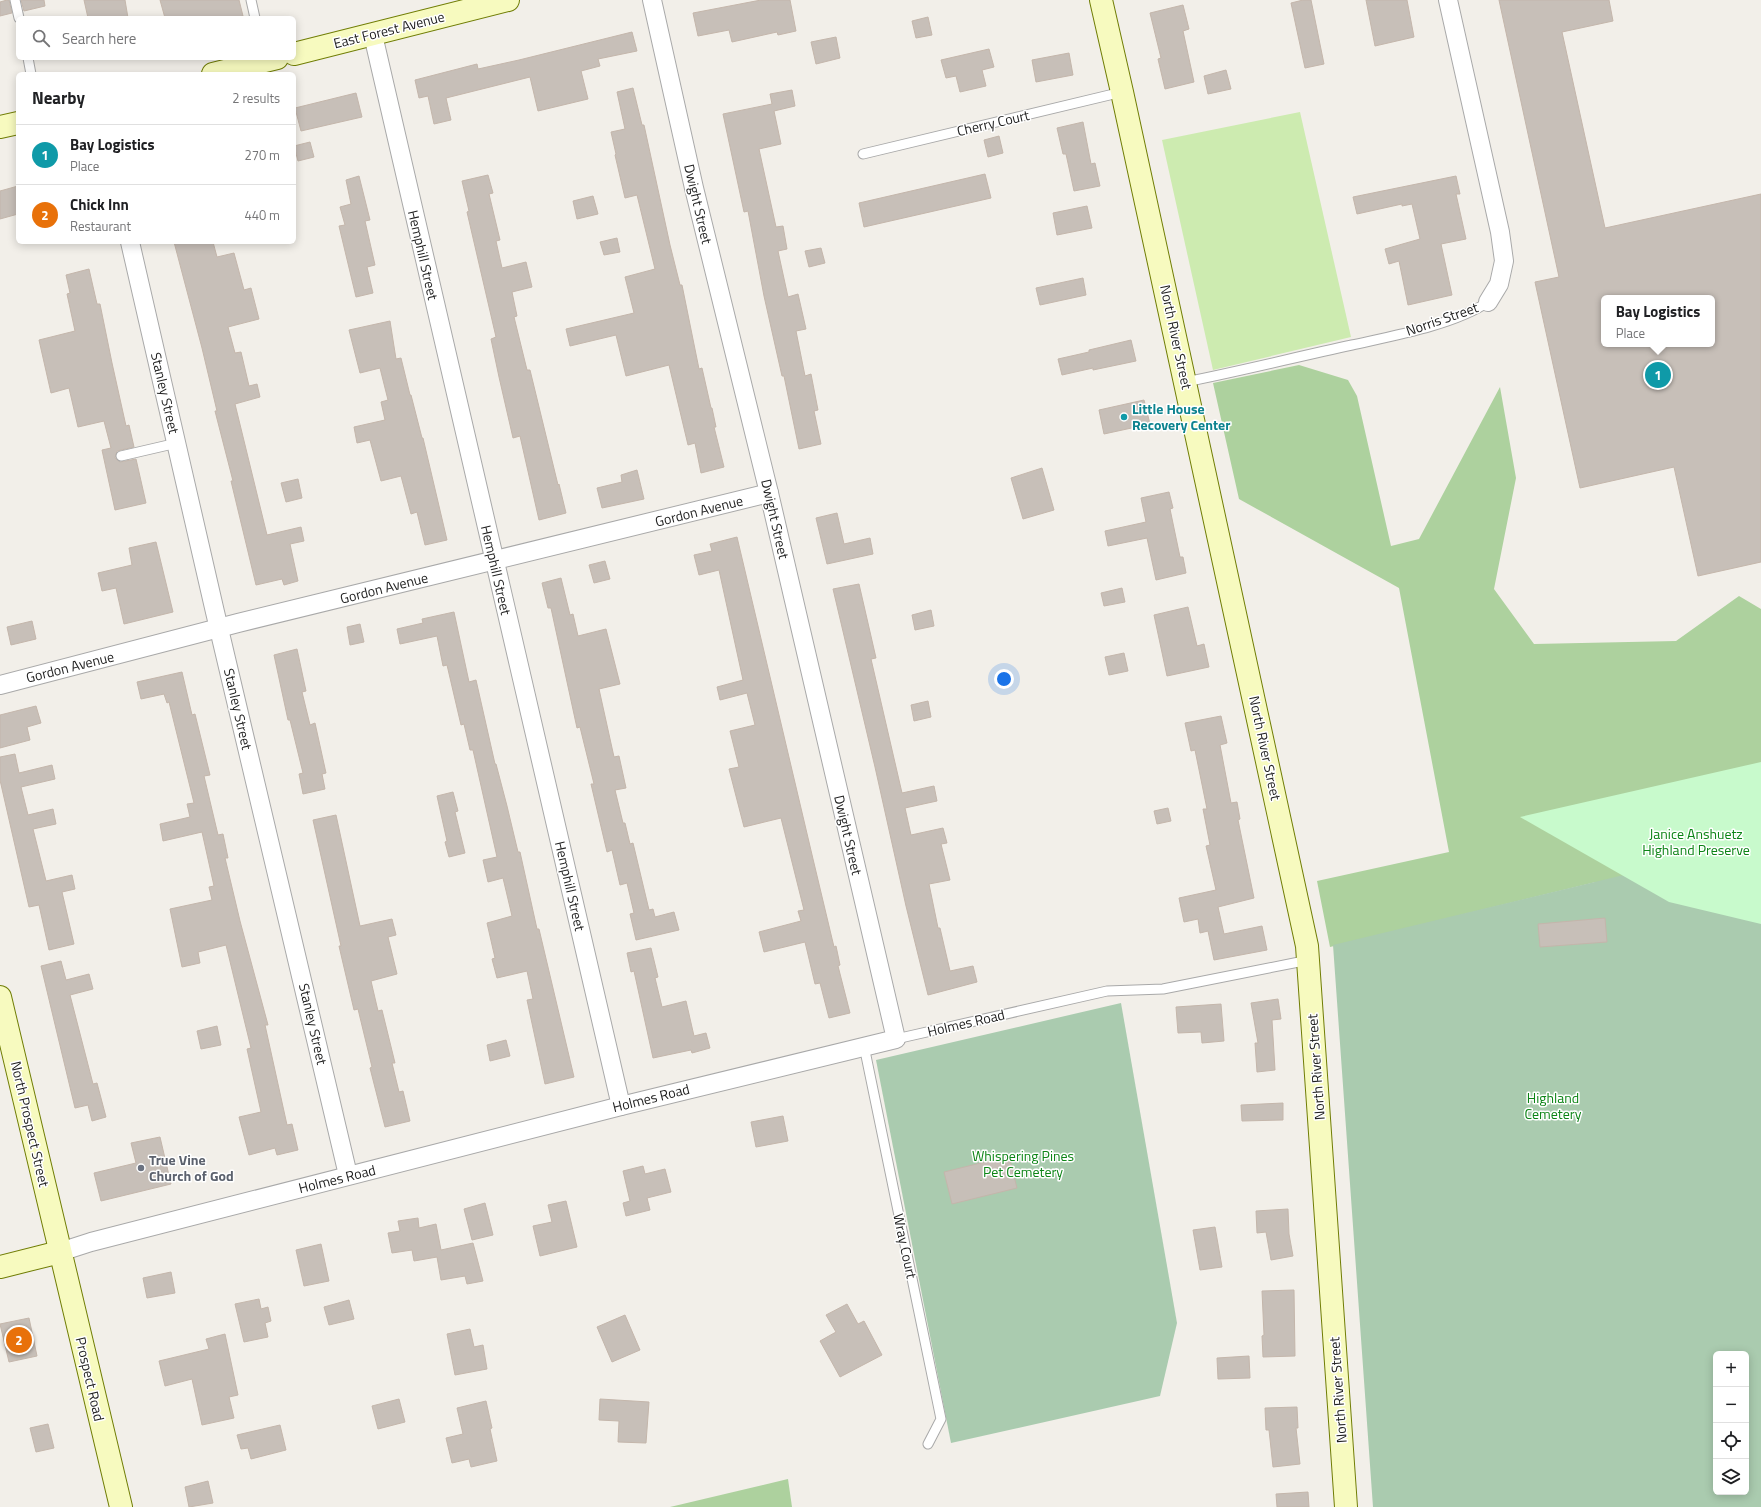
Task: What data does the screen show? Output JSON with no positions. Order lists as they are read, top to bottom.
{
  "streets": {
    "street": [
      "East Forest Avenue",
      "Dwight Street",
      "Hemphill Street",
      "Norris Street",
      "North River Street",
      "Stanley Street",
      "Gordon Avenue",
      "Holmes Road",
      "North Prospect Street",
      "Prospect Road"
    ],
    "lane": ["Cherry Court", "Wray Court"]
  },
  "crossings": [
    ["East Forest Avenue", "Hemphill Street"],
    ["Cherry Court", "North River Street"],
    ["Dwight Street", "Gordon Avenue"],
    ["Dwight Street", "Holmes Road"],
    ["Hemphill Street", "Gordon Avenue"],
    ["Hemphill Street", "Holmes Road"],
    ["Norris Street", "North River Street"],
    ["North River Street", "Holmes Road"],
    ["Stanley Street", "Gordon Avenue"],
    ["Stanley Street", "Holmes Road"],
    ["Holmes Road", "North Prospect Street"],
    ["Holmes Road", "Wray Court"],
    ["Holmes Road", "Prospect Road"],
    ["North Prospect Street", "Prospect Road"]
  ],
  "parks": ["Janice Anshuetz Highland Preserve", "Highland Cemetery", "Whispering Pines Pet Cemetery"],
  "places": ["Little House Recovery Center", "True Vine Church of God"],
  "page": {
    "search": "Search here",
    "heading": ["Nearby", "2 results"],
    "list": [
      {
        "mark": "1",
        "name": "Bay Logistics",
        "note": "Place",
        "value": "270 m"
      },
      {
        "mark": "2",
        "name": "Chick Inn",
        "note": "Restaurant",
        "value": "440 m"
      }
    ],
    "popup": ["Bay Logistics", "Place"],
    "pins": ["1", "2"],
    "map_buttons": ["+", "−"]
  }
}
